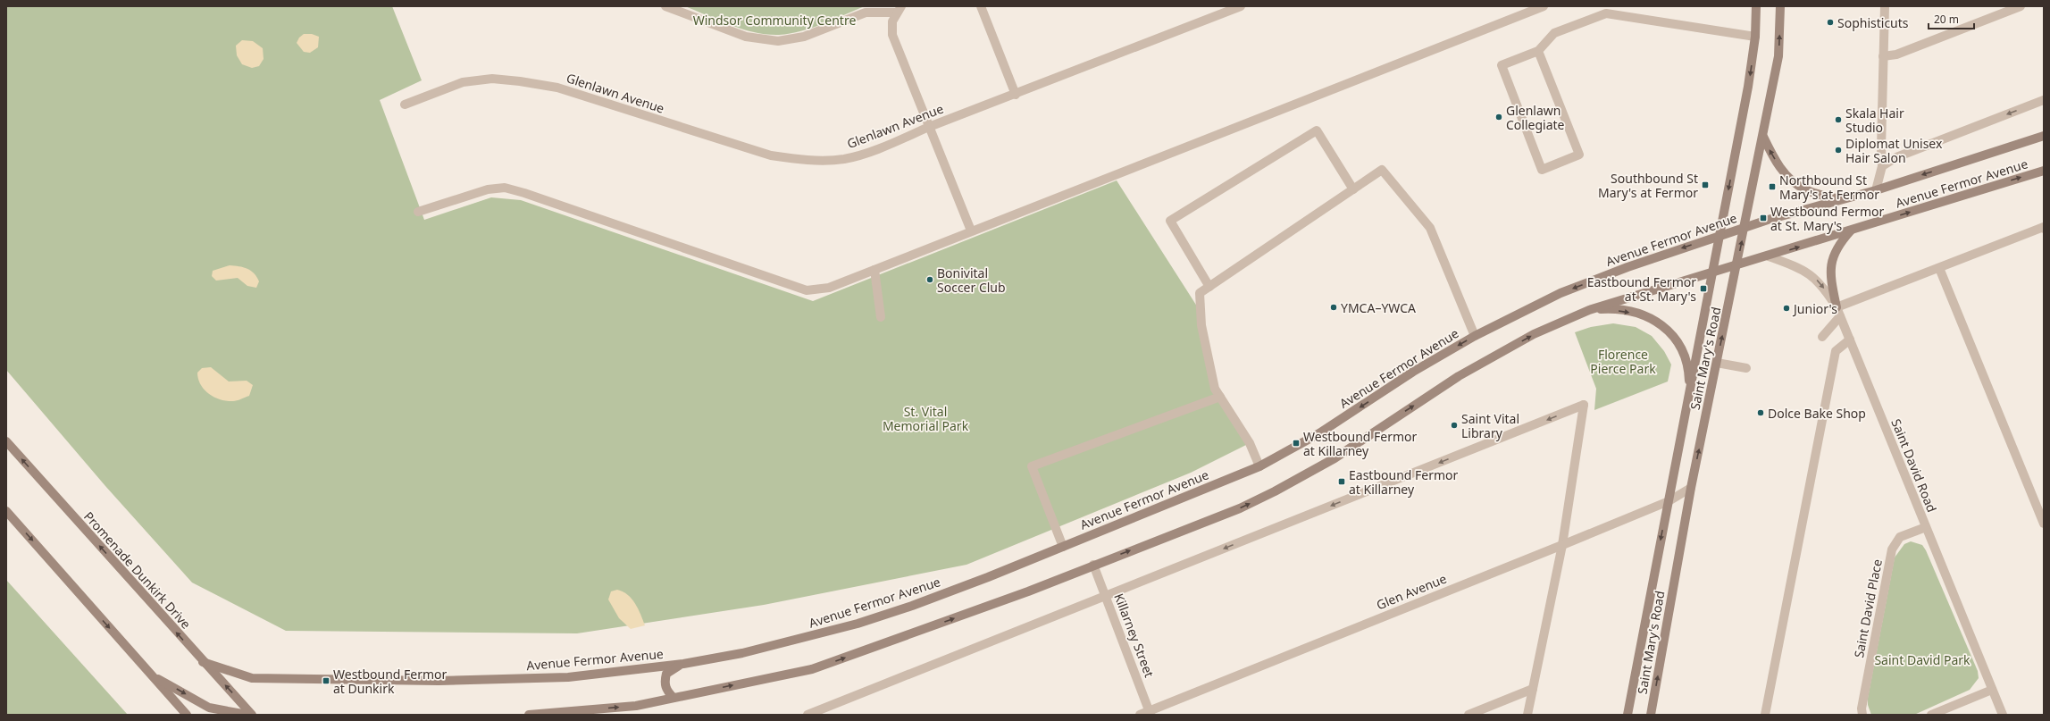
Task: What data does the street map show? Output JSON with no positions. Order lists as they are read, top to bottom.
{
  "streets": {
    "main road": ["Avenue Fermor Avenue", "Saint Mary's Road", "Promenade Dunkirk Drive"],
    "street": [
      "Glenlawn Avenue",
      "Saint David Road",
      "Glen Avenue",
      "Saint David Place",
      "Killarney Street"
    ]
  },
  "crossings": [
    ["Avenue Fermor Avenue", "Saint Mary's Road"],
    ["Avenue Fermor Avenue", "Saint David Road"],
    ["Avenue Fermor Avenue", "Promenade Dunkirk Drive"],
    ["Avenue Fermor Avenue", "Killarney Street"],
    ["Saint Mary's Road", "Glen Avenue"],
    ["Saint David Road", "Saint David Place"],
    ["Glen Avenue", "Killarney Street"]
  ],
  "parks": [
    "Windsor Community Centre",
    "Florence Pierce Park",
    "St. Vital Memorial Park",
    "Saint David Park"
  ],
  "places": {
    "other": [
      "Sophisticuts",
      "Glenlawn Collegiate",
      "Skala Hair Studio",
      "Diplomat Unisex Hair Salon",
      "Bonivital Soccer Club",
      "YMCA–YWCA",
      "Junior's",
      "Dolce Bake Shop",
      "Saint Vital Library"
    ],
    "transit": [
      "Southbound St Mary's at Fermor",
      "Northbound St Mary's at Fermor",
      "Westbound Fermor at St. Mary's",
      "Eastbound Fermor at St. Mary's",
      "Westbound Fermor at Killarney",
      "Eastbound Fermor at Killarney",
      "Westbound Fermor at Dunkirk"
    ]
  },
  "scale_bar": "20 m"
}
